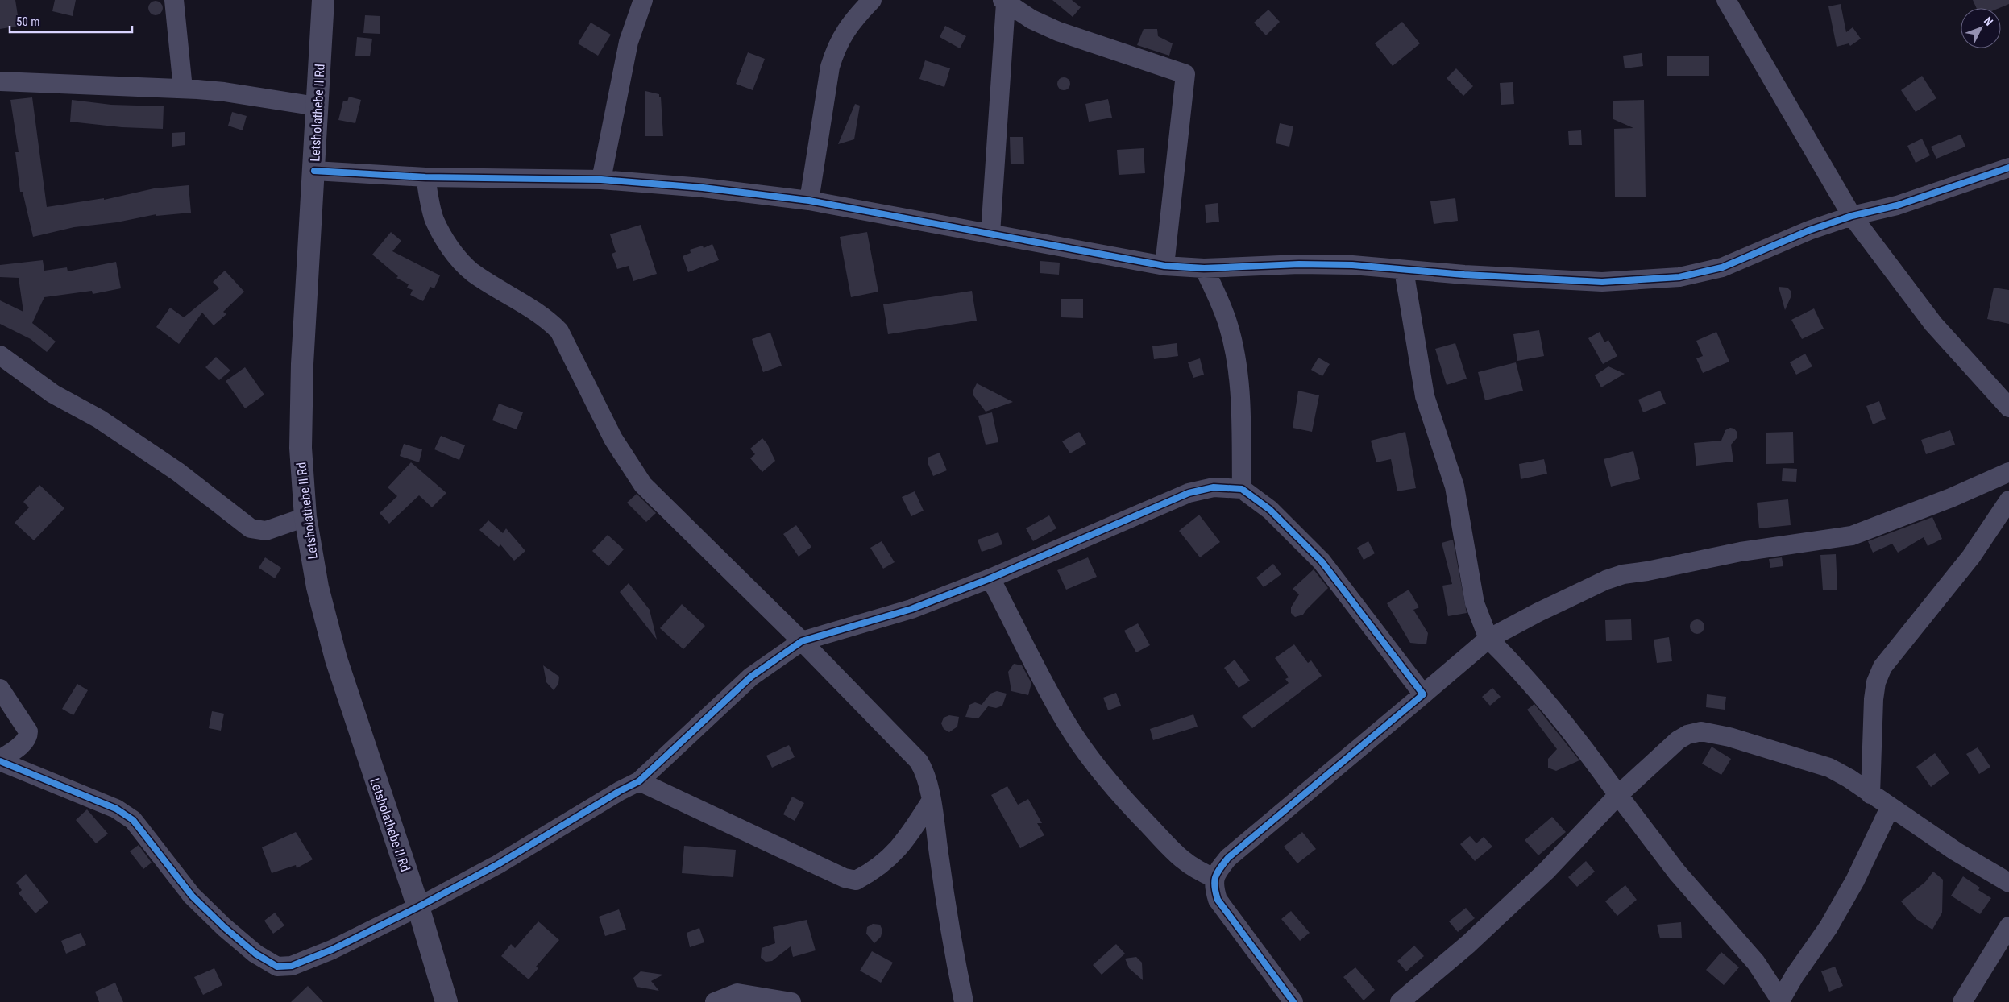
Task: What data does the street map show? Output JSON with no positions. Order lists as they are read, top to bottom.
{
  "streets": {
    "street": ["Letsholathebe II Rd"]
  },
  "scale_bar": "50 m",
  "north": "top right"
}
